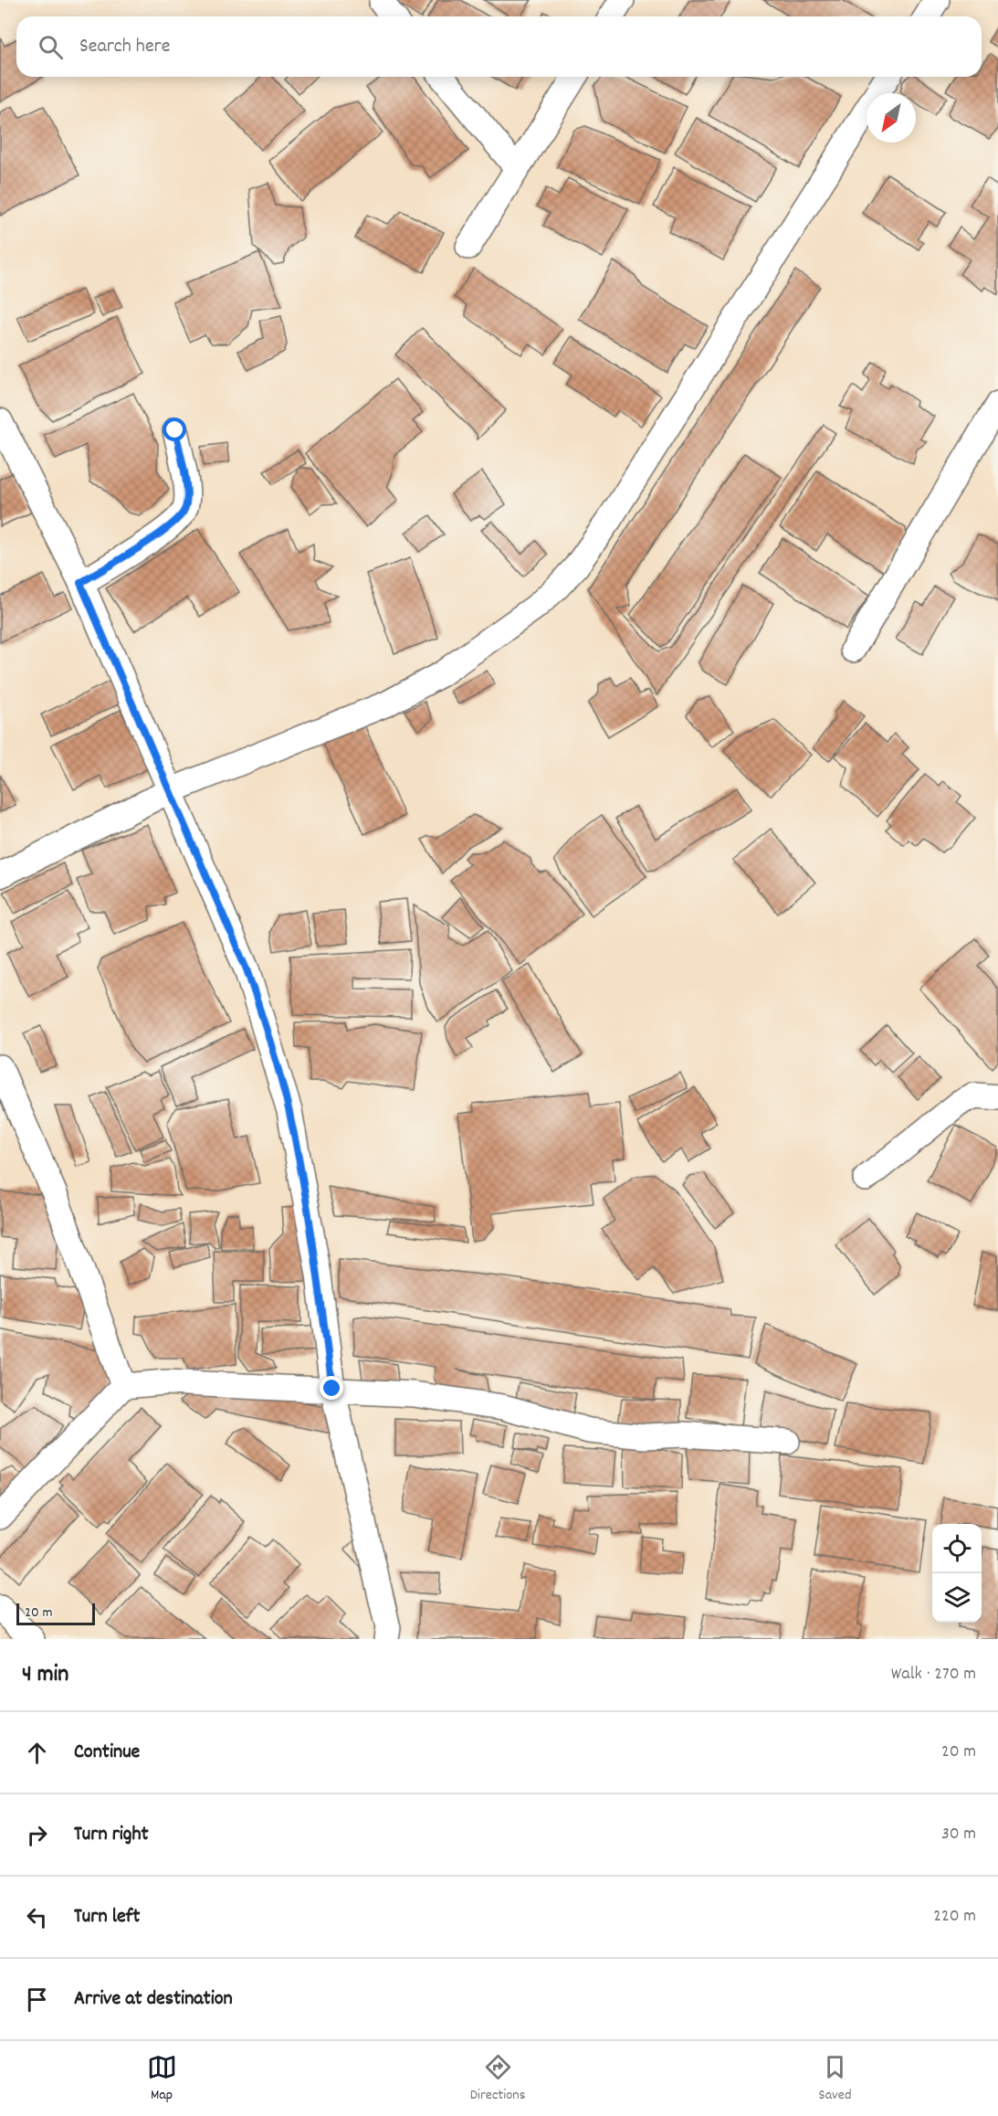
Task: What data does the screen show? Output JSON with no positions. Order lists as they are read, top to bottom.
{
  "scale_bar": "20 m",
  "north": "bottom left",
  "page": {
    "search": "Search here",
    "scale": "20 m",
    "heading": ["4 min", "Walk · 270 m"],
    "list": [
      ["Continue", "20 m"],
      ["Turn right", "30 m"],
      ["Turn left", "220 m"],
      "Arrive at destination"
    ],
    "nav": ["Map", "Directions", "Saved"]
  }
}
